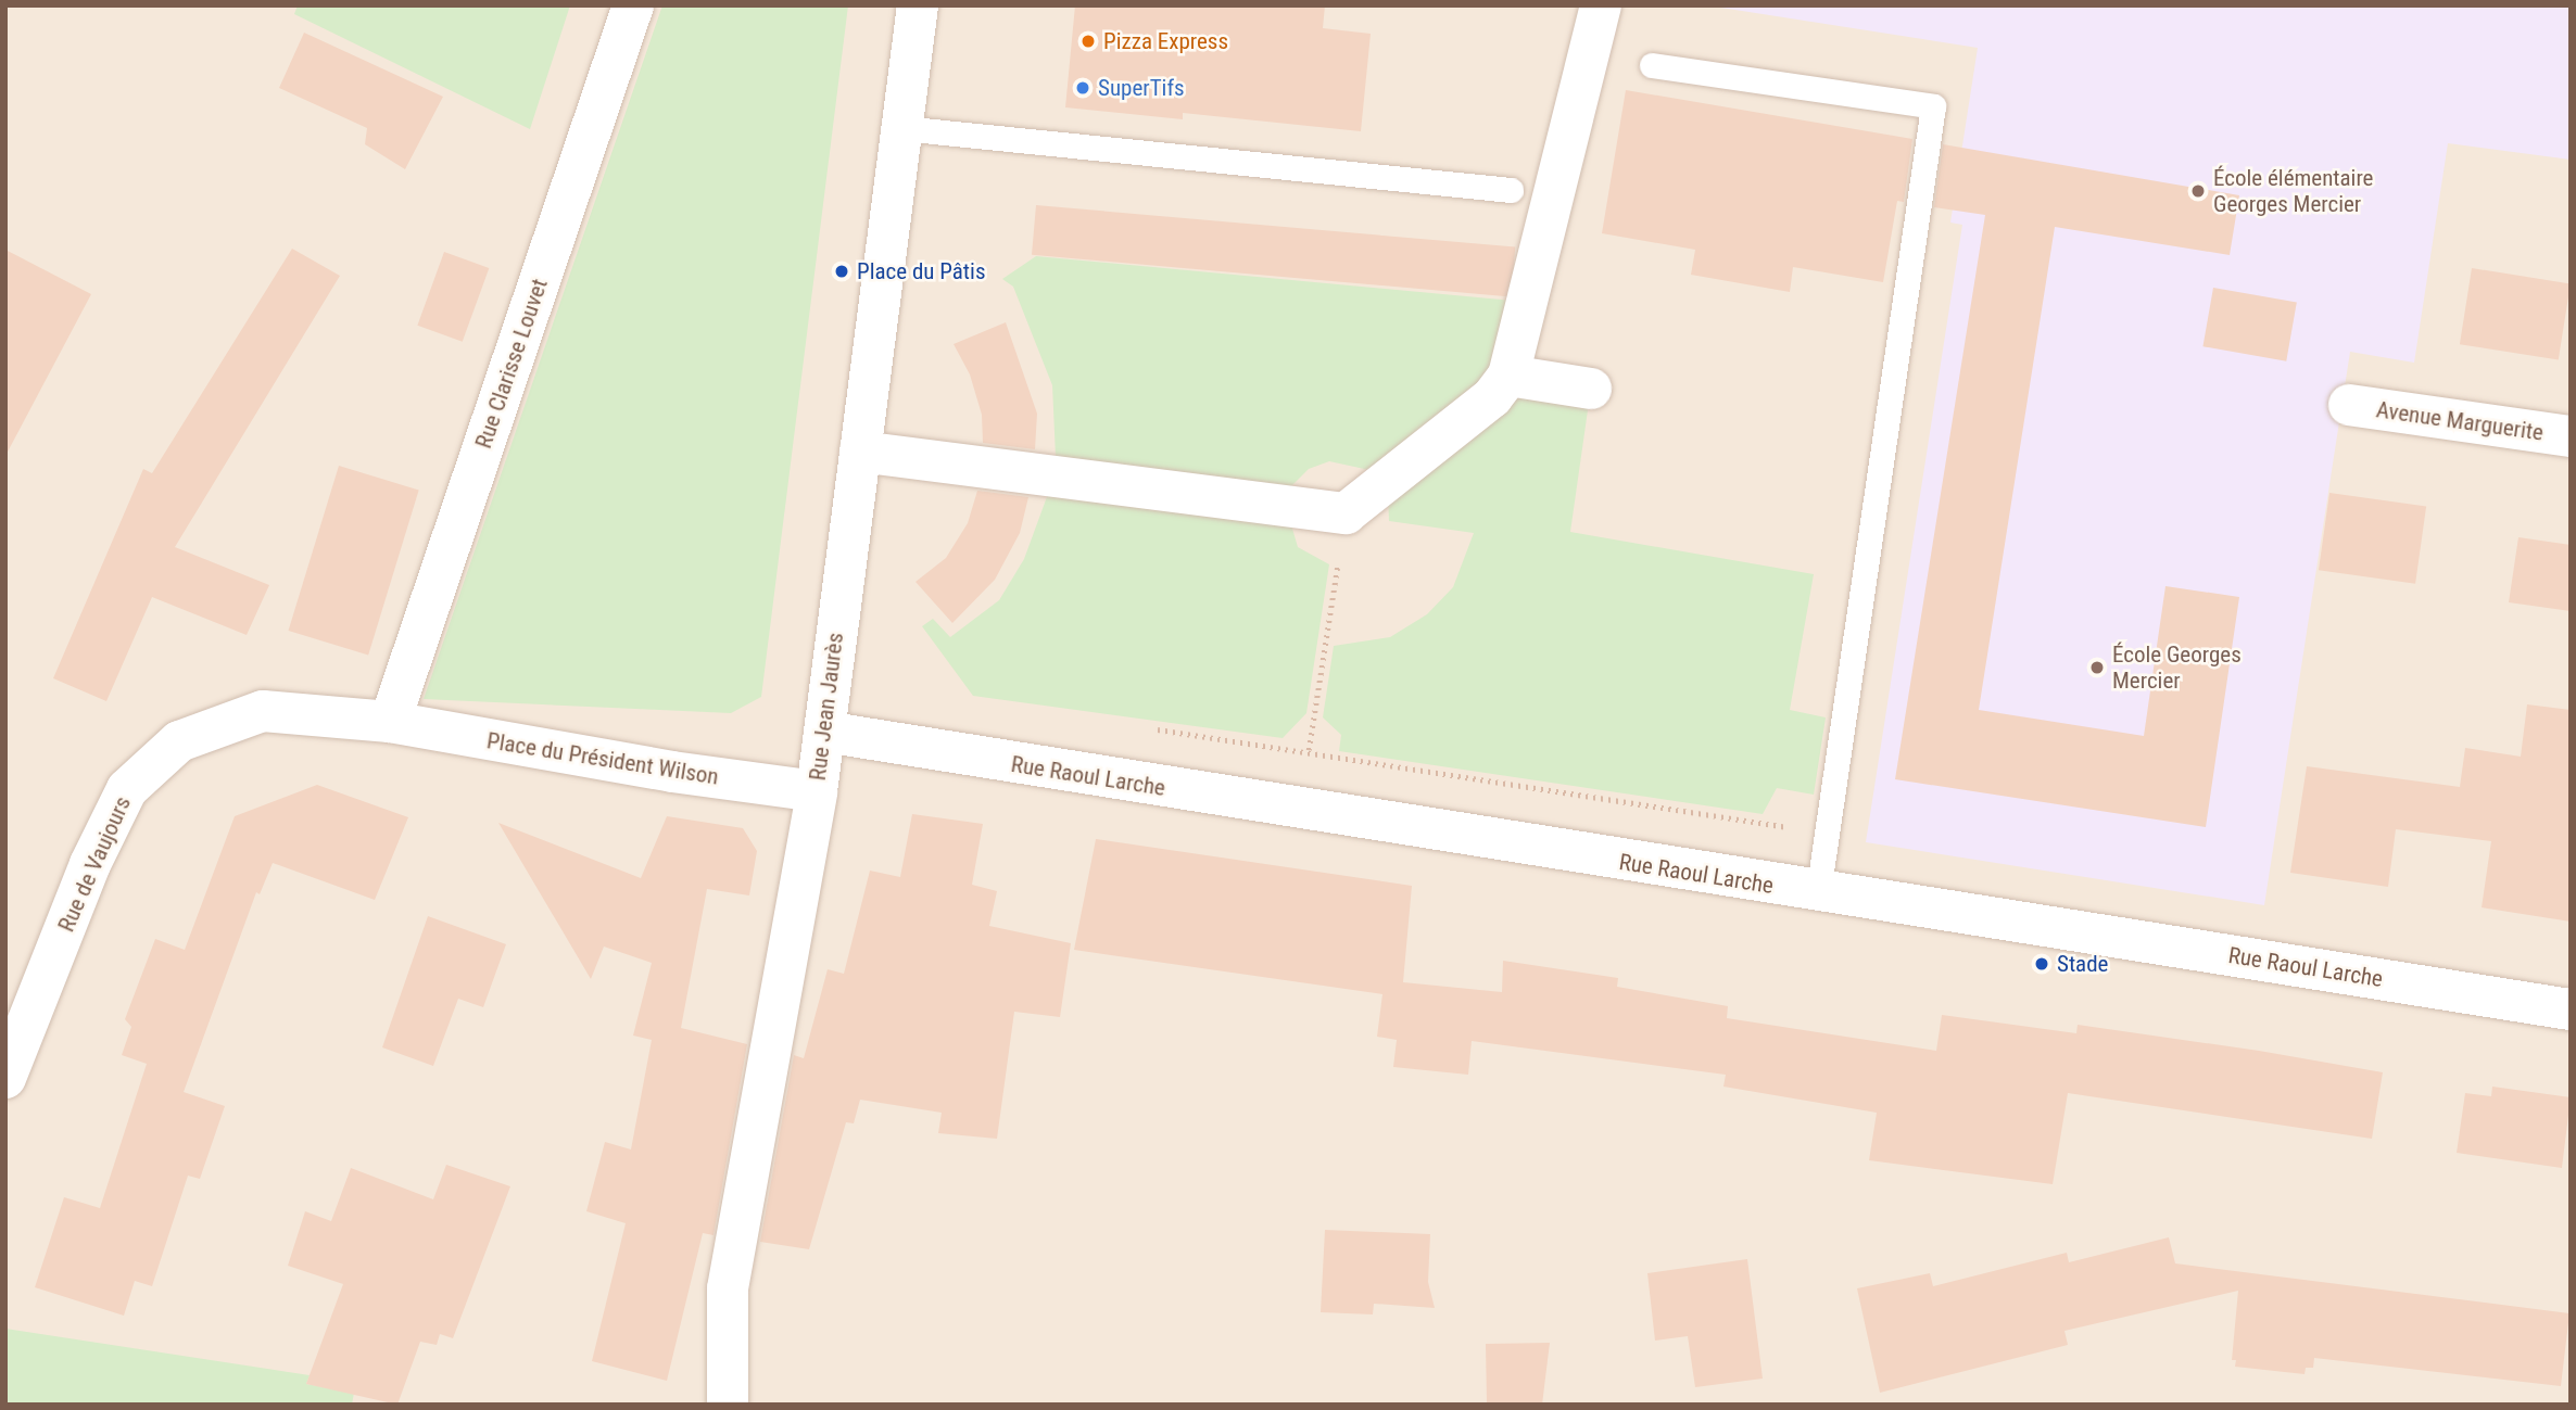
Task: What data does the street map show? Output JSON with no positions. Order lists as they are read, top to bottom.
{
  "streets": {
    "street": [
      "Rue Clarisse Louvet",
      "Avenue Marguerite",
      "Rue Jean Jaurès",
      "Place du Président Wilson",
      "Rue Raoul Larche",
      "Rue de Vaujours"
    ]
  },
  "crossings": [
    ["Rue Clarisse Louvet", "Place du Président Wilson"],
    ["Rue Clarisse Louvet", "Rue de Vaujours"],
    ["Rue Jean Jaurès", "Place du Président Wilson"],
    ["Rue Jean Jaurès", "Rue Raoul Larche"],
    ["Place du Président Wilson", "Rue de Vaujours"]
  ],
  "places": [
    "Pizza Express",
    "SuperTifs",
    "École élémentaire Georges Mercier",
    "Place du Pâtis",
    "École Georges Mercier",
    "Stade"
  ]
}
